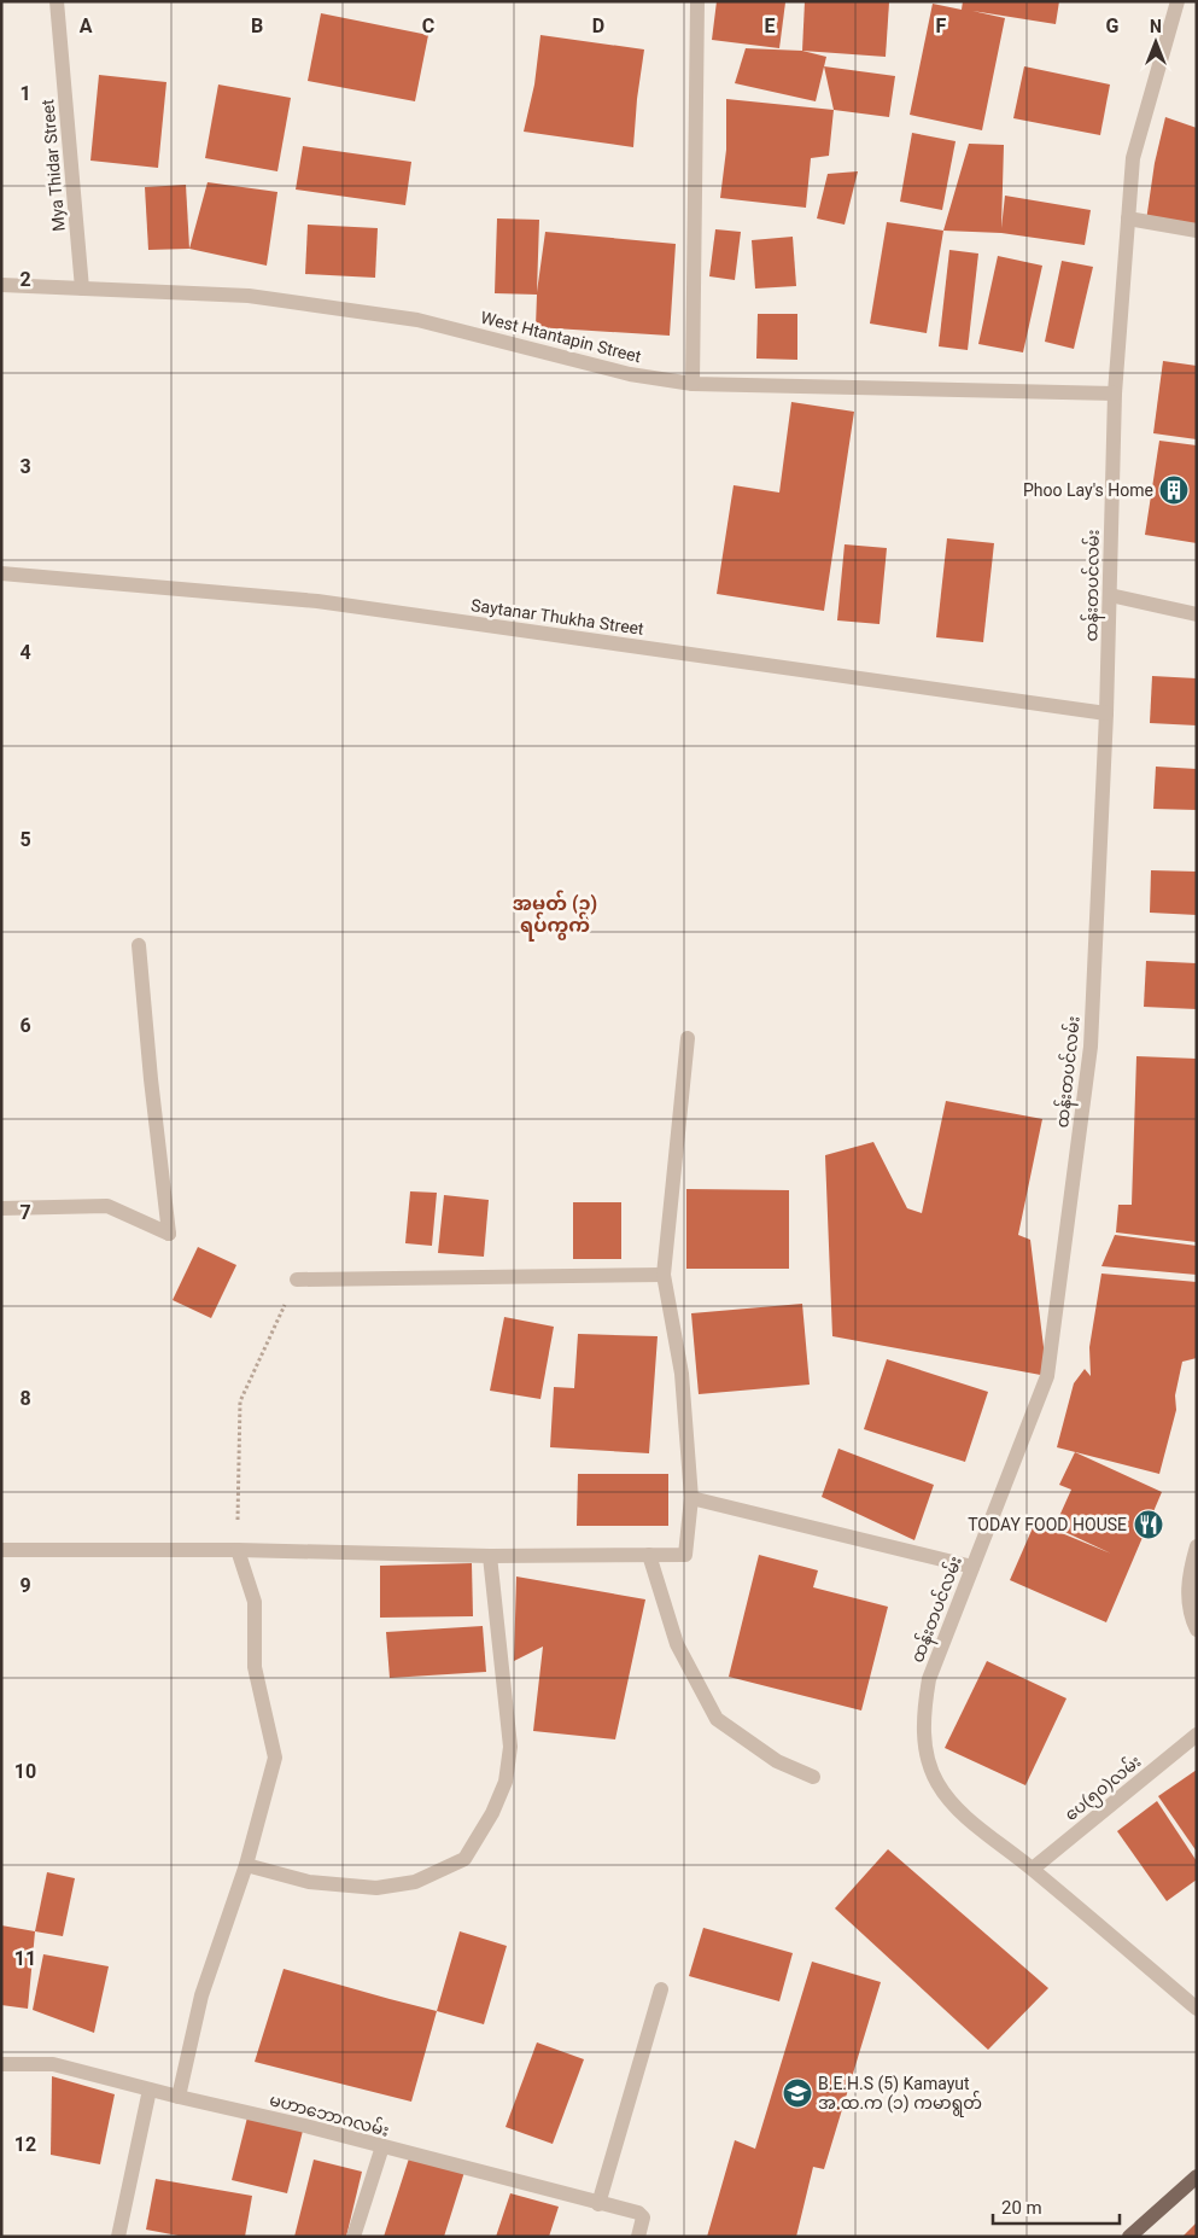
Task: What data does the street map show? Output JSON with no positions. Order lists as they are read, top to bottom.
{
  "streets": {
    "street": [
      "Mya Thidar Street",
      "West Htantapin Street",
      "ထန်းတပင်လမ်း",
      "Saytanar Thukha Street",
      "ပေ(၅၀)လမ်း",
      "မဟာဘောဂလမ်း"
    ]
  },
  "crossings": [
    ["Mya Thidar Street", "West Htantapin Street"],
    ["West Htantapin Street", "ထန်းတပင်လမ်း"],
    ["ထန်းတပင်လမ်း", "Saytanar Thukha Street"],
    ["ထန်းတပင်လမ်း", "ပေ(၅၀)လမ်း"]
  ],
  "districts": ["အမှတ် (၃) ရပ်ကွက်"],
  "places": {
    "building": ["Phoo Lay's Home"],
    "restaurant": ["TODAY FOOD HOUSE"],
    "school or university": ["B.E.H.S (5) Kamayut အ.ထ.က (၁) ကမာရွတ်"]
  },
  "scale_bar": "20 m",
  "north": "top",
  "grid": {
    "columns": [
      "A",
      "B",
      "C",
      "D",
      "E",
      "F",
      "G"
    ],
    "rows": [
      "1",
      "2",
      "3",
      "4",
      "5",
      "6",
      "7",
      "8",
      "9",
      "10",
      "11",
      "12"
    ]
  }
}
